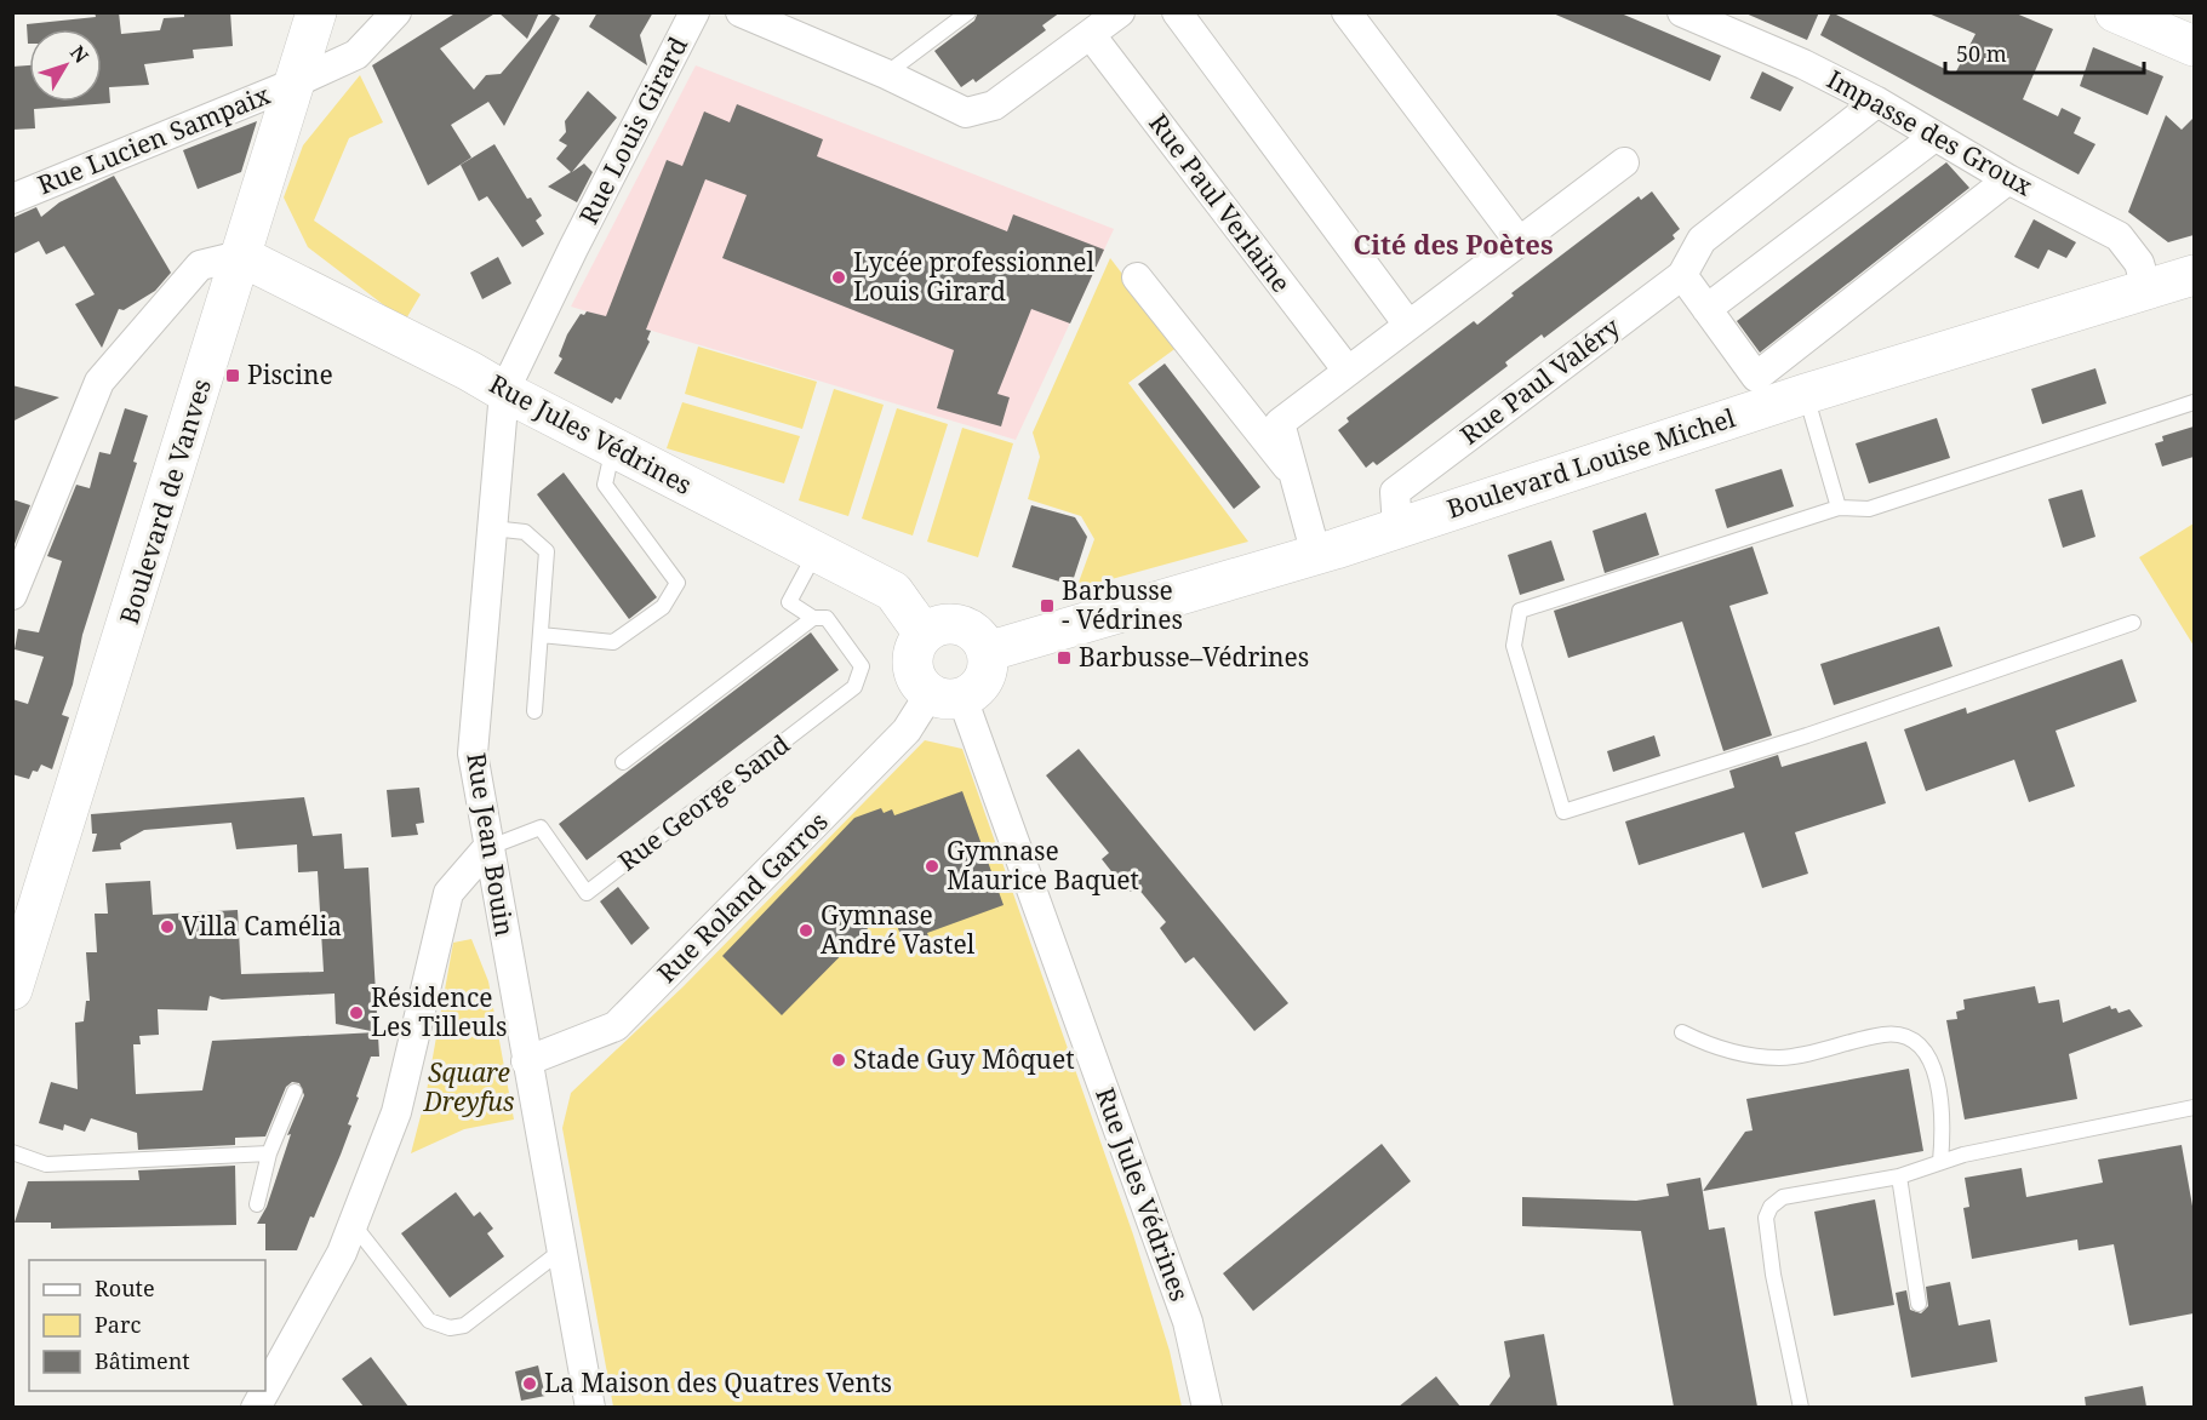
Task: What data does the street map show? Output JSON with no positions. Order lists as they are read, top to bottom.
{
  "streets": {
    "street": [
      "Rue Louis Girard",
      "Impasse des Groux",
      "Rue Lucien Sampaix",
      "Rue Paul Verlaine",
      "Rue Paul Valéry",
      "Rue Jules Védrines",
      "Boulevard Louise Michel",
      "Boulevard de Vanves",
      "Rue Jean Bouin",
      "Rue Roland Garros"
    ],
    "lane": ["Rue George Sand"]
  },
  "crossings": [
    ["Rue Louis Girard", "Rue Jean Bouin"],
    ["Impasse des Groux", "Boulevard Louise Michel"],
    ["Rue Lucien Sampaix", "Boulevard de Vanves"],
    ["Rue Paul Valéry", "Boulevard Louise Michel"],
    ["Rue Jules Védrines", "Boulevard Louise Michel"],
    ["Rue Jules Védrines", "Boulevard de Vanves"],
    ["Rue Jules Védrines", "Rue George Sand"],
    ["Rue Jules Védrines", "Rue Jean Bouin"],
    ["Rue Jules Védrines", "Rue Roland Garros"],
    ["Boulevard Louise Michel", "Rue Roland Garros"],
    ["Rue George Sand", "Rue Jean Bouin"],
    ["Rue Jean Bouin", "Rue Roland Garros"]
  ],
  "districts": ["Cité des Poètes"],
  "parks": ["Square Dreyfus"],
  "places": {
    "other": [
      "Lycée professionnel Louis Girard",
      "Gymnase Maurice Baquet",
      "Villa Camélia",
      "Gymnase André Vastel",
      "Résidence Les Tilleuls",
      "Stade Guy Môquet",
      "La Maison des Quatres Vents"
    ],
    "transit": ["Piscine", "Barbusse - Védrines", "Barbusse–Védrines"]
  },
  "legend": ["Route", "Parc", "Bâtiment"],
  "scale_bar": "50 m",
  "north": "top right"
}
